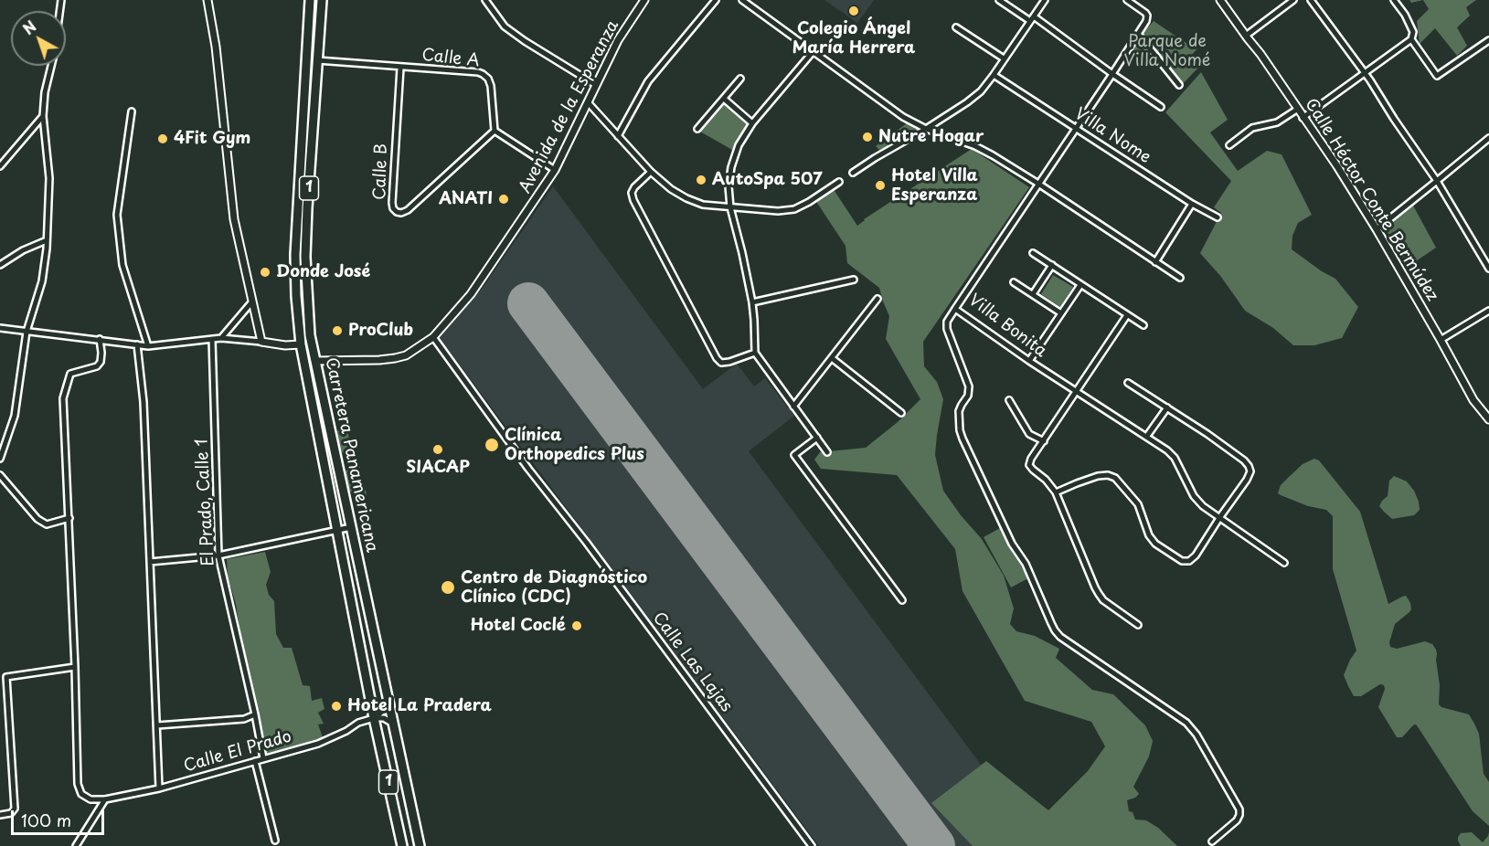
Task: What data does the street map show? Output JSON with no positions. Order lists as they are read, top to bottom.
{
  "streets": {
    "highway": ["1", "Carretera Panamericana"],
    "street": [
      "Calle A",
      "Avenida de la Esperanza",
      "Villa Nome",
      "Calle B",
      "Calle Héctor Conte Bermúdez",
      "Villa Bonita",
      "El Prado, Calle 1",
      "Calle Las Lajas",
      "Calle El Prado"
    ]
  },
  "crossings": [
    ["Calle A", "Calle B"],
    ["Calle A", "Carretera Panamericana"],
    ["Avenida de la Esperanza", "Carretera Panamericana"],
    ["Avenida de la Esperanza", "Calle Las Lajas"],
    ["Villa Nome", "Villa Bonita"],
    ["1", "Carretera Panamericana"],
    ["Carretera Panamericana", "Calle El Prado"],
    ["El Prado, Calle 1", "Calle El Prado"]
  ],
  "parks": ["Parque de Villa Nomé"],
  "places": [
    "Colegio Ángel María Herrera",
    "Nutre Hogar",
    "4Fit Gym",
    "AutoSpa 507",
    "Hotel Villa Esperanza",
    "ANATI",
    "Donde José",
    "ProClub",
    "Clínica Orthopedics Plus",
    "SIACAP",
    "Centro de Diagnóstico Clínico (CDC)",
    "Hotel Coclé",
    "Hotel La Pradera"
  ],
  "scale_bar": "100 m",
  "north": "top left"
}
